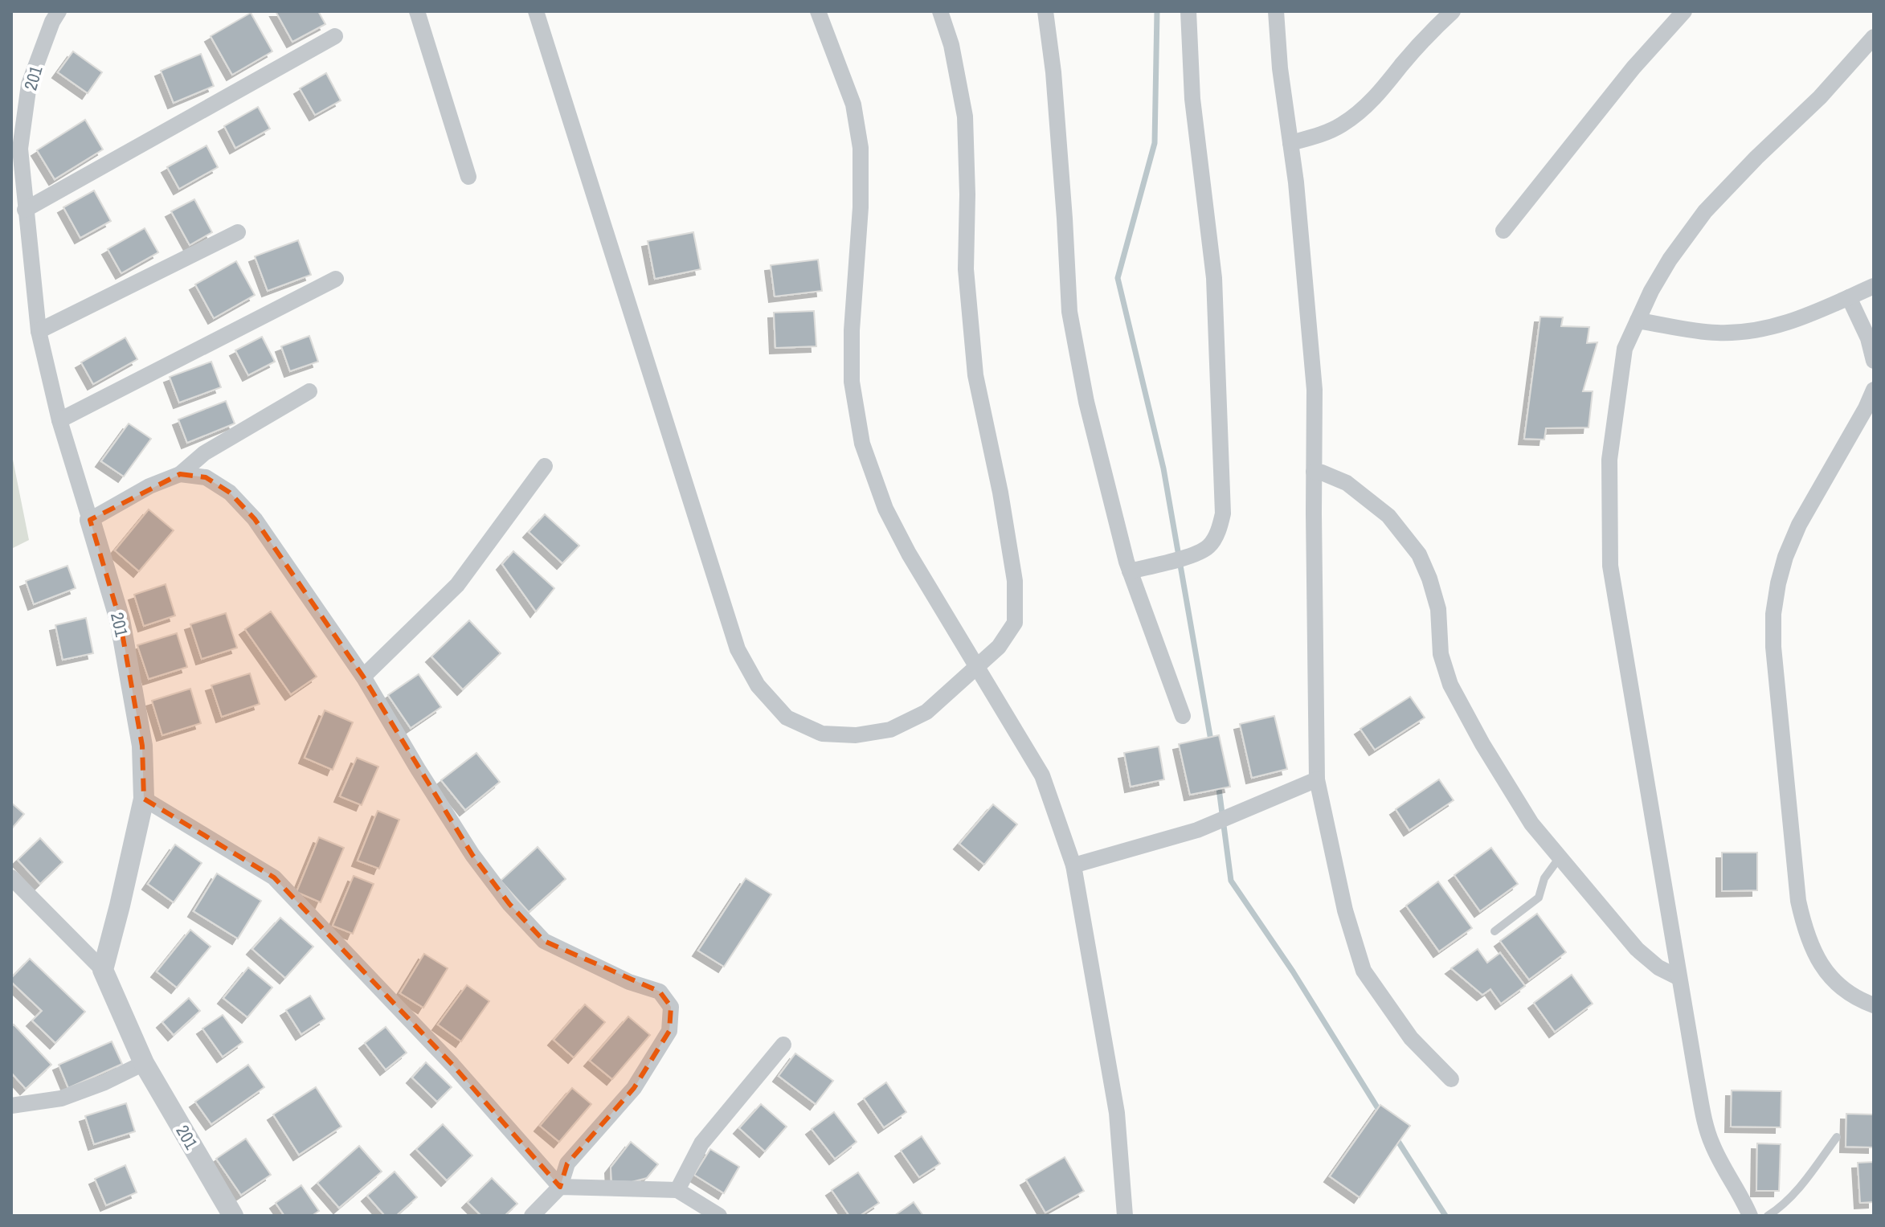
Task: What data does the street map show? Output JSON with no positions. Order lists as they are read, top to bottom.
{
  "streets": {
    "street": ["201"]
  }
}
